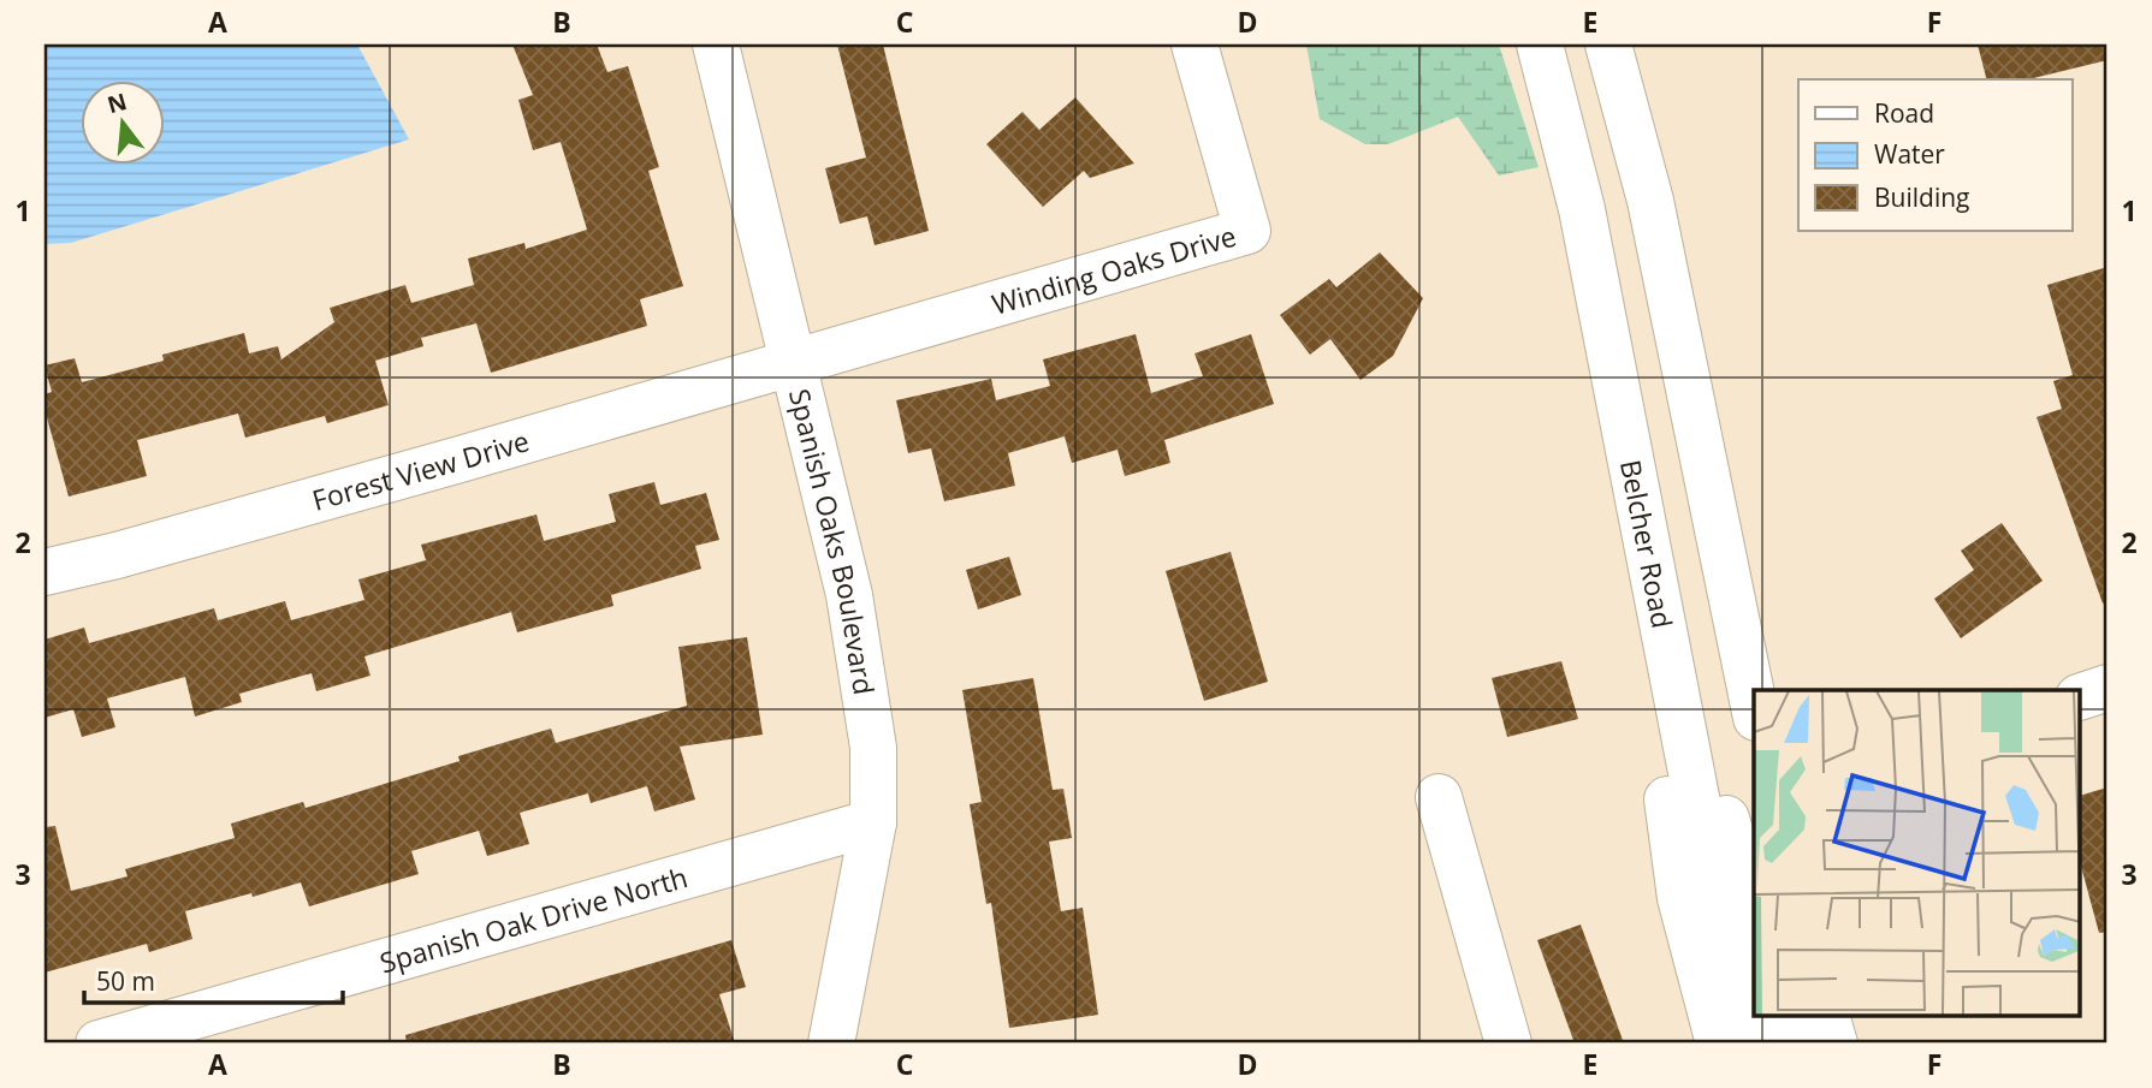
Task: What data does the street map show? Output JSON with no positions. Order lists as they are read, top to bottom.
{
  "streets": {
    "street": [
      "Winding Oaks Drive",
      "Forest View Drive",
      "Spanish Oaks Boulevard",
      "Belcher Road",
      "Spanish Oak Drive North"
    ]
  },
  "crossings": [
    ["Winding Oaks Drive", "Forest View Drive"],
    ["Winding Oaks Drive", "Spanish Oaks Boulevard"],
    ["Forest View Drive", "Spanish Oaks Boulevard"],
    ["Spanish Oaks Boulevard", "Spanish Oak Drive North"]
  ],
  "legend": ["Road", "Water", "Building"],
  "scale_bar": "50 m",
  "north": "top",
  "grid": {
    "columns": [
      "A",
      "B",
      "C",
      "D",
      "E",
      "F"
    ],
    "rows": ["1", "2", "3"]
  }
}
